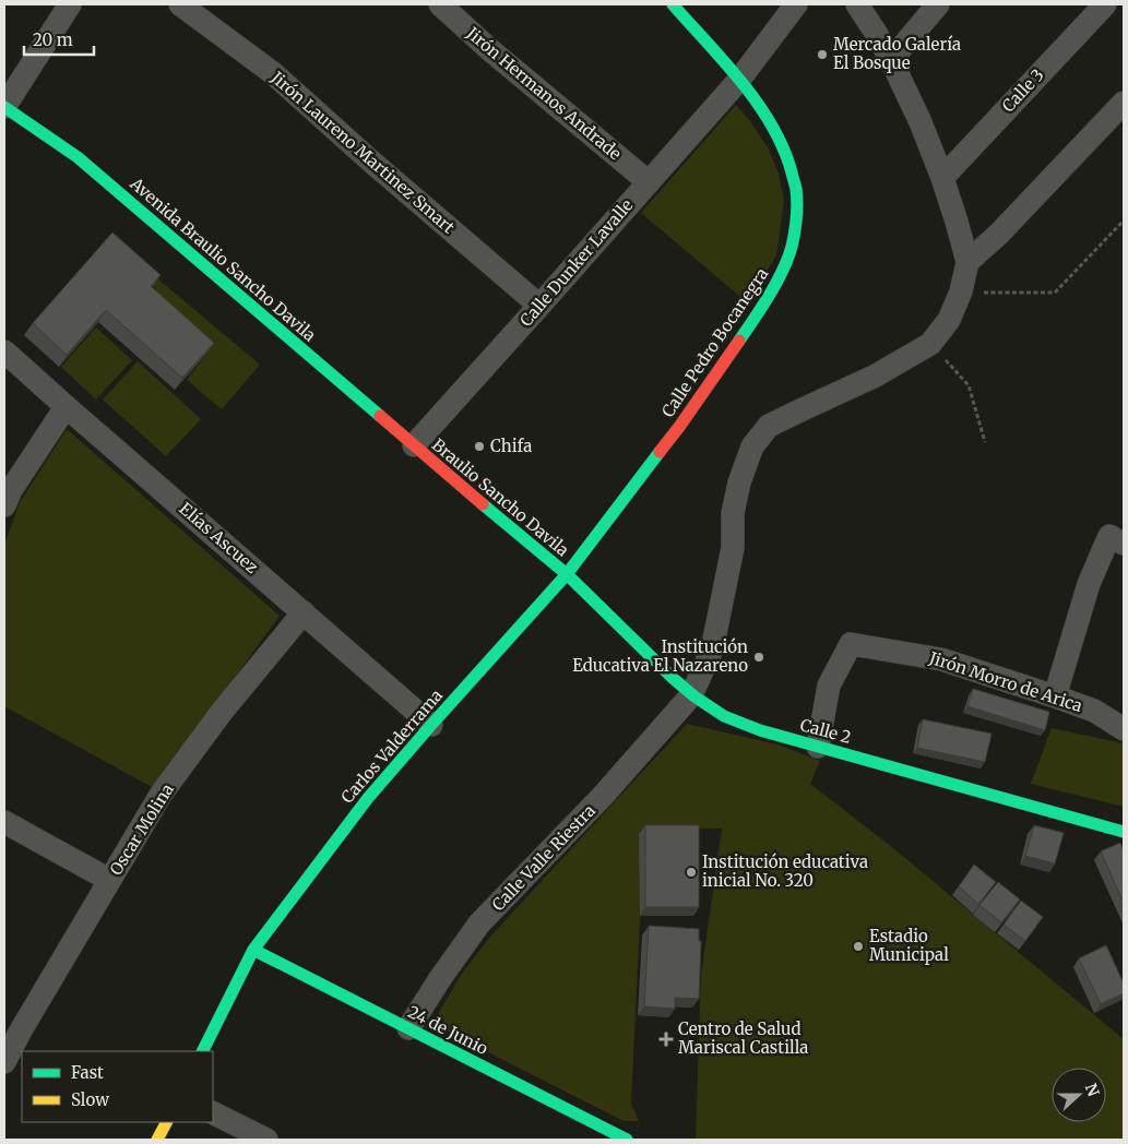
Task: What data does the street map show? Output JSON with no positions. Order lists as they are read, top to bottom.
{
  "streets": {
    "street": [
      "Calle 3",
      "Jirón Hermanos Andrade",
      "Jirón Laureno Martinez Smart",
      "Avenida Braulio Sancho Davila",
      "Calle Dunker Lavalle",
      "Calle Pedro Bocanegra",
      "Braulio Sancho Davila",
      "Elías Ascuez",
      "Jirón Morro de Arica",
      "Calle 2",
      "Carlos Valderrama",
      "Oscar Molina",
      "Calle Valle Riestra",
      "24 de Junio"
    ]
  },
  "crossings": [
    ["Jirón Hermanos Andrade", "Calle Dunker Lavalle"],
    ["Jirón Laureno Martinez Smart", "Calle Dunker Lavalle"],
    ["Avenida Braulio Sancho Davila", "Calle Dunker Lavalle"],
    ["Avenida Braulio Sancho Davila", "Braulio Sancho Davila"],
    ["Calle Dunker Lavalle", "Calle Pedro Bocanegra"],
    ["Calle Dunker Lavalle", "Braulio Sancho Davila"],
    ["Calle Pedro Bocanegra", "Braulio Sancho Davila"],
    ["Calle Pedro Bocanegra", "Calle 2"],
    ["Calle Pedro Bocanegra", "Carlos Valderrama"],
    ["Braulio Sancho Davila", "Calle 2"],
    ["Braulio Sancho Davila", "Carlos Valderrama"],
    ["Elías Ascuez", "Carlos Valderrama"],
    ["Elías Ascuez", "Oscar Molina"],
    ["Jirón Morro de Arica", "Calle 2"],
    ["Calle 2", "Carlos Valderrama"],
    ["Calle 2", "Calle Valle Riestra"],
    ["Carlos Valderrama", "24 de Junio"],
    ["Calle Valle Riestra", "24 de Junio"]
  ],
  "places": {
    "other": [
      "Mercado Galería El Bosque",
      "Chifa",
      "Institución Educativa El Nazareno",
      "Institución educativa inicial No. 320",
      "Estadio Municipal"
    ],
    "health": ["Centro de Salud Mariscal Castilla"]
  },
  "legend": ["Fast", "Slow"],
  "scale_bar": "20 m",
  "north": "right"
}
